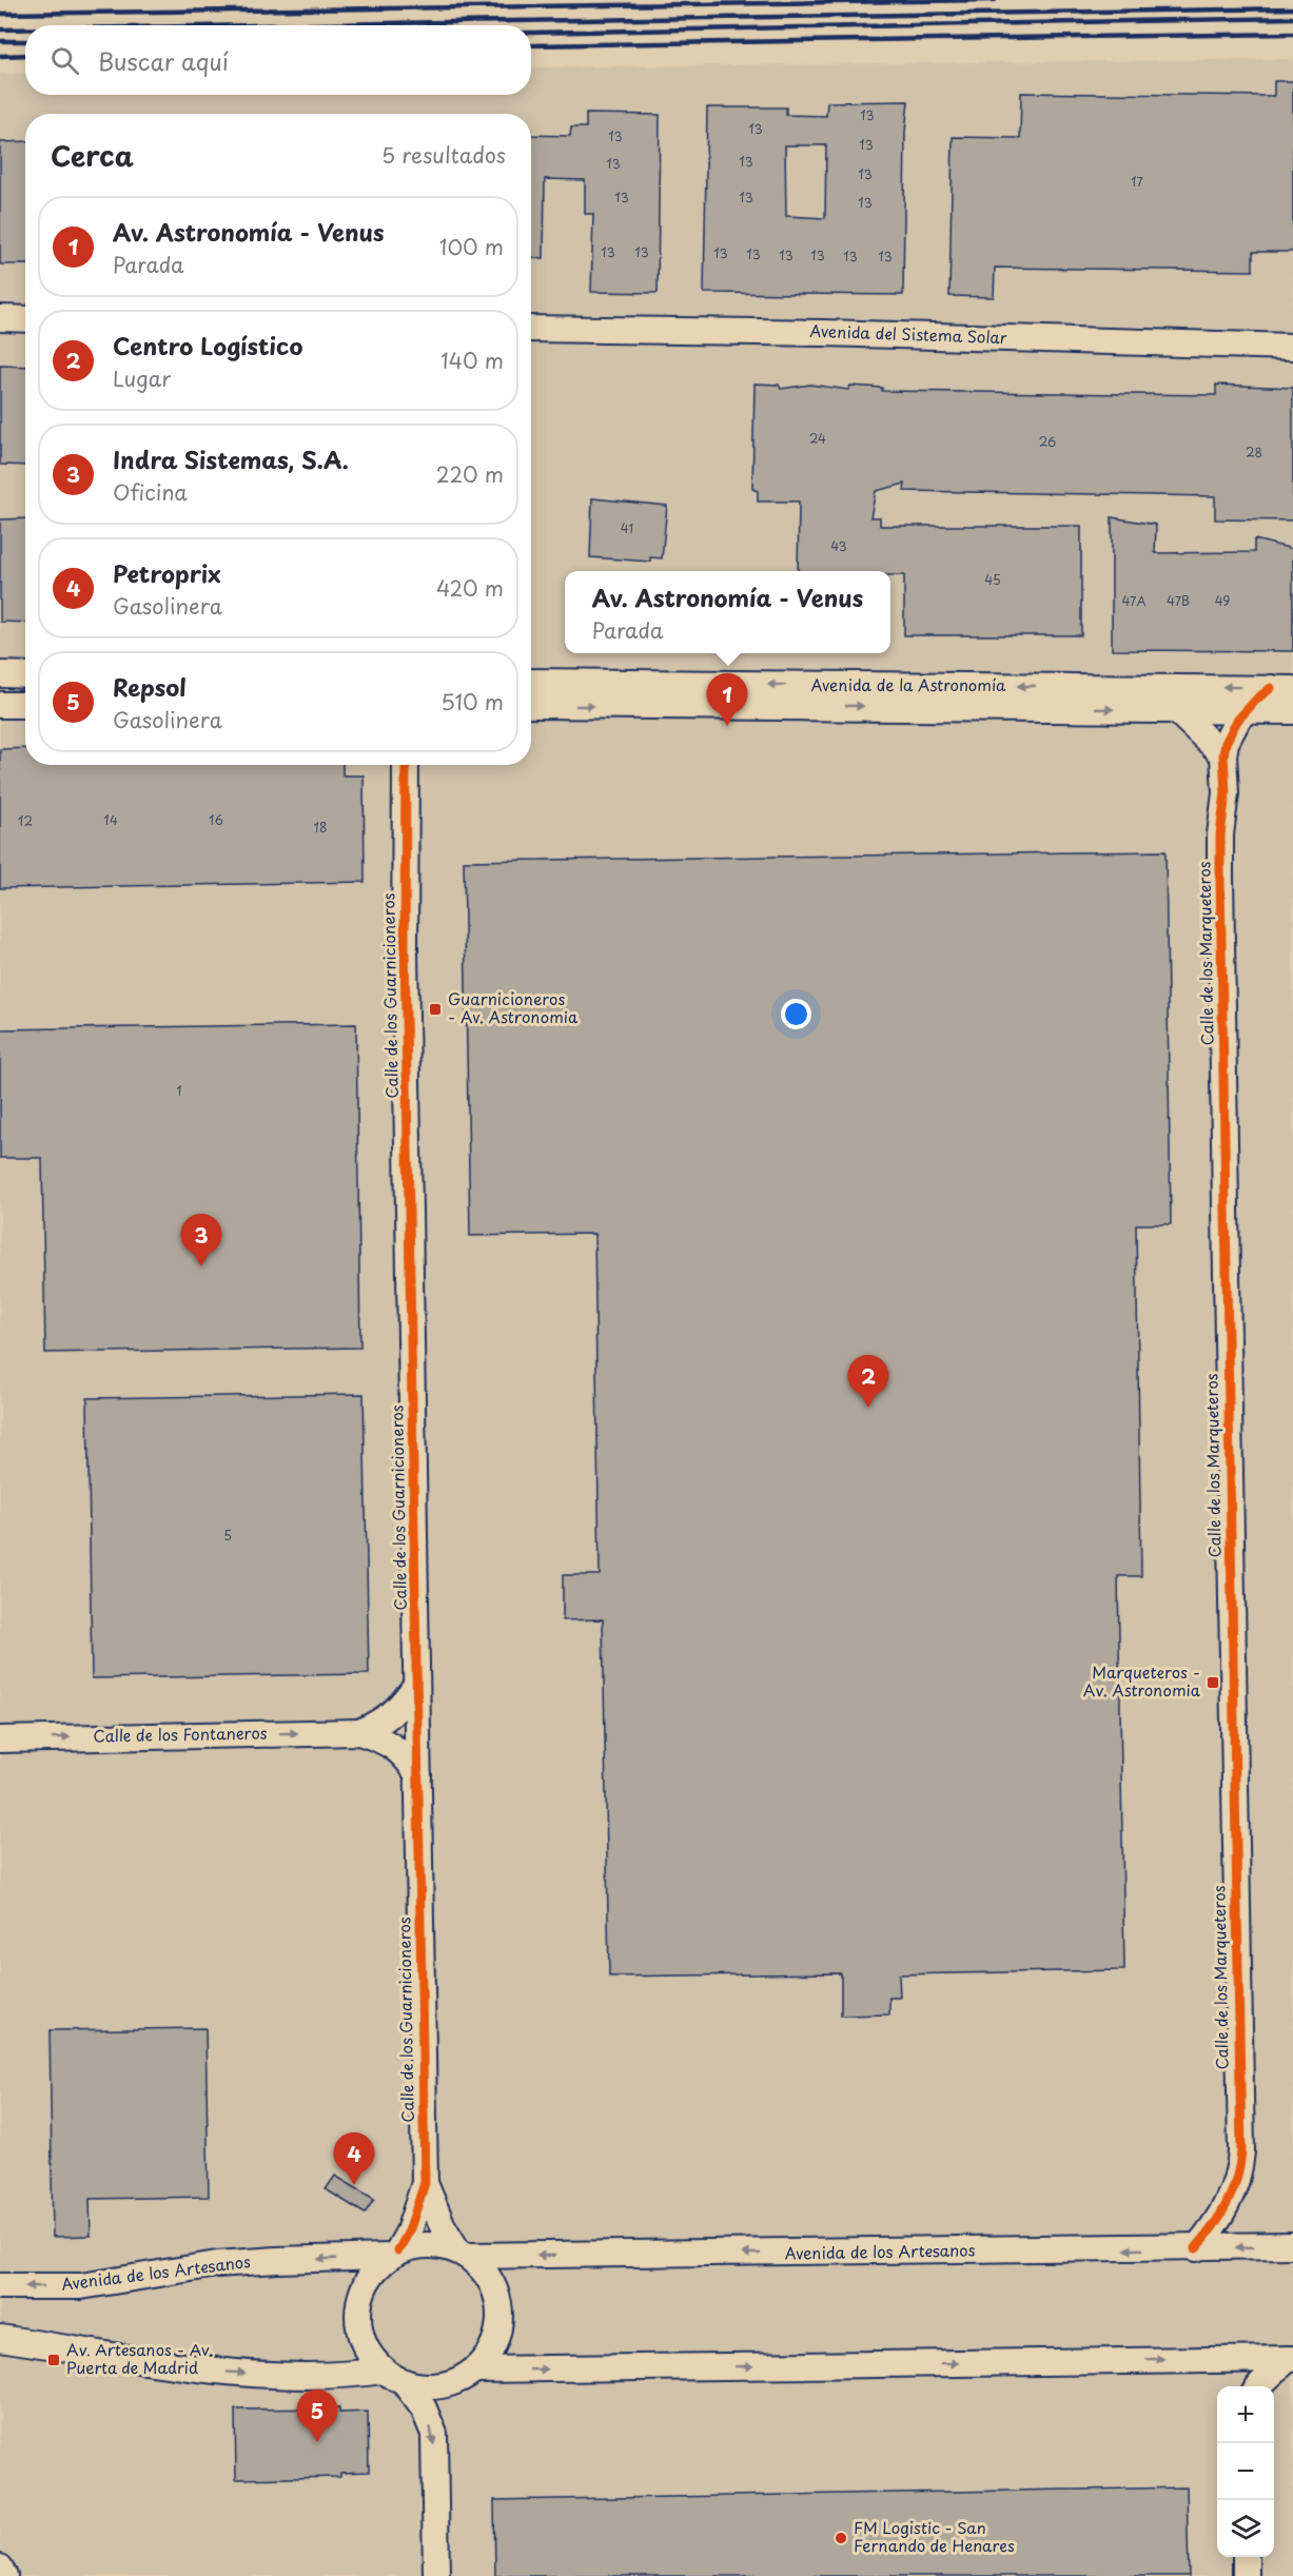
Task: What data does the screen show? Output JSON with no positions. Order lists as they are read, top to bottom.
{
  "streets": {
    "street": [
      "Avenida del Sistema Solar",
      "Avenida de la Astronomía",
      "Calle de los Marqueteros",
      "Calle de los Guarnicioneros",
      "Calle de los Fontaneros",
      "Avenida de los Artesanos"
    ]
  },
  "crossings": [
    ["Avenida de la Astronomía", "Calle de los Marqueteros"],
    ["Calle de los Marqueteros", "Avenida de los Artesanos"],
    ["Calle de los Guarnicioneros", "Calle de los Fontaneros"],
    ["Calle de los Guarnicioneros", "Avenida de los Artesanos"]
  ],
  "one_way": ["Calle de los Fontaneros"],
  "places": {
    "transit": ["Guarnicioneros - Av. Astronomia", "Marqueteros - Av. Astronomia", "Av. Artesanos - Av. Puerta de Madrid"],
    "other": ["FM Logistic - San Fernando de Henares"]
  },
  "house_numbers": [
    "13",
    "13",
    "13",
    "13",
    "13",
    "13",
    "13",
    "17",
    "13",
    "13",
    "13",
    "13",
    "13",
    "13",
    "13",
    "13",
    "13",
    "13",
    "13",
    "24",
    "26",
    "28",
    "41",
    "43",
    "45",
    "47A",
    "47B",
    "49",
    "14",
    "16",
    "12",
    "18",
    "1",
    "5"
  ],
  "page": {
    "search": "Buscar aquí",
    "heading": ["Cerca", "5 resultados"],
    "list": [
      {
        "mark": "1",
        "name": "Av. Astronomía - Venus",
        "note": "Parada",
        "value": "100 m"
      },
      {
        "mark": "2",
        "name": "Centro Logístico",
        "note": "Lugar",
        "value": "140 m"
      },
      {
        "mark": "3",
        "name": "Indra Sistemas, S.A.",
        "note": "Oficina",
        "value": "220 m"
      },
      {
        "mark": "4",
        "name": "Petroprix",
        "note": "Gasolinera",
        "value": "420 m"
      },
      {
        "mark": "5",
        "name": "Repsol",
        "note": "Gasolinera",
        "value": "510 m"
      }
    ],
    "popup": ["Av. Astronomía - Venus", "Parada"],
    "pins": [
      "1",
      "3",
      "2",
      "4",
      "5"
    ],
    "map_buttons": ["+", "−"]
  }
}
